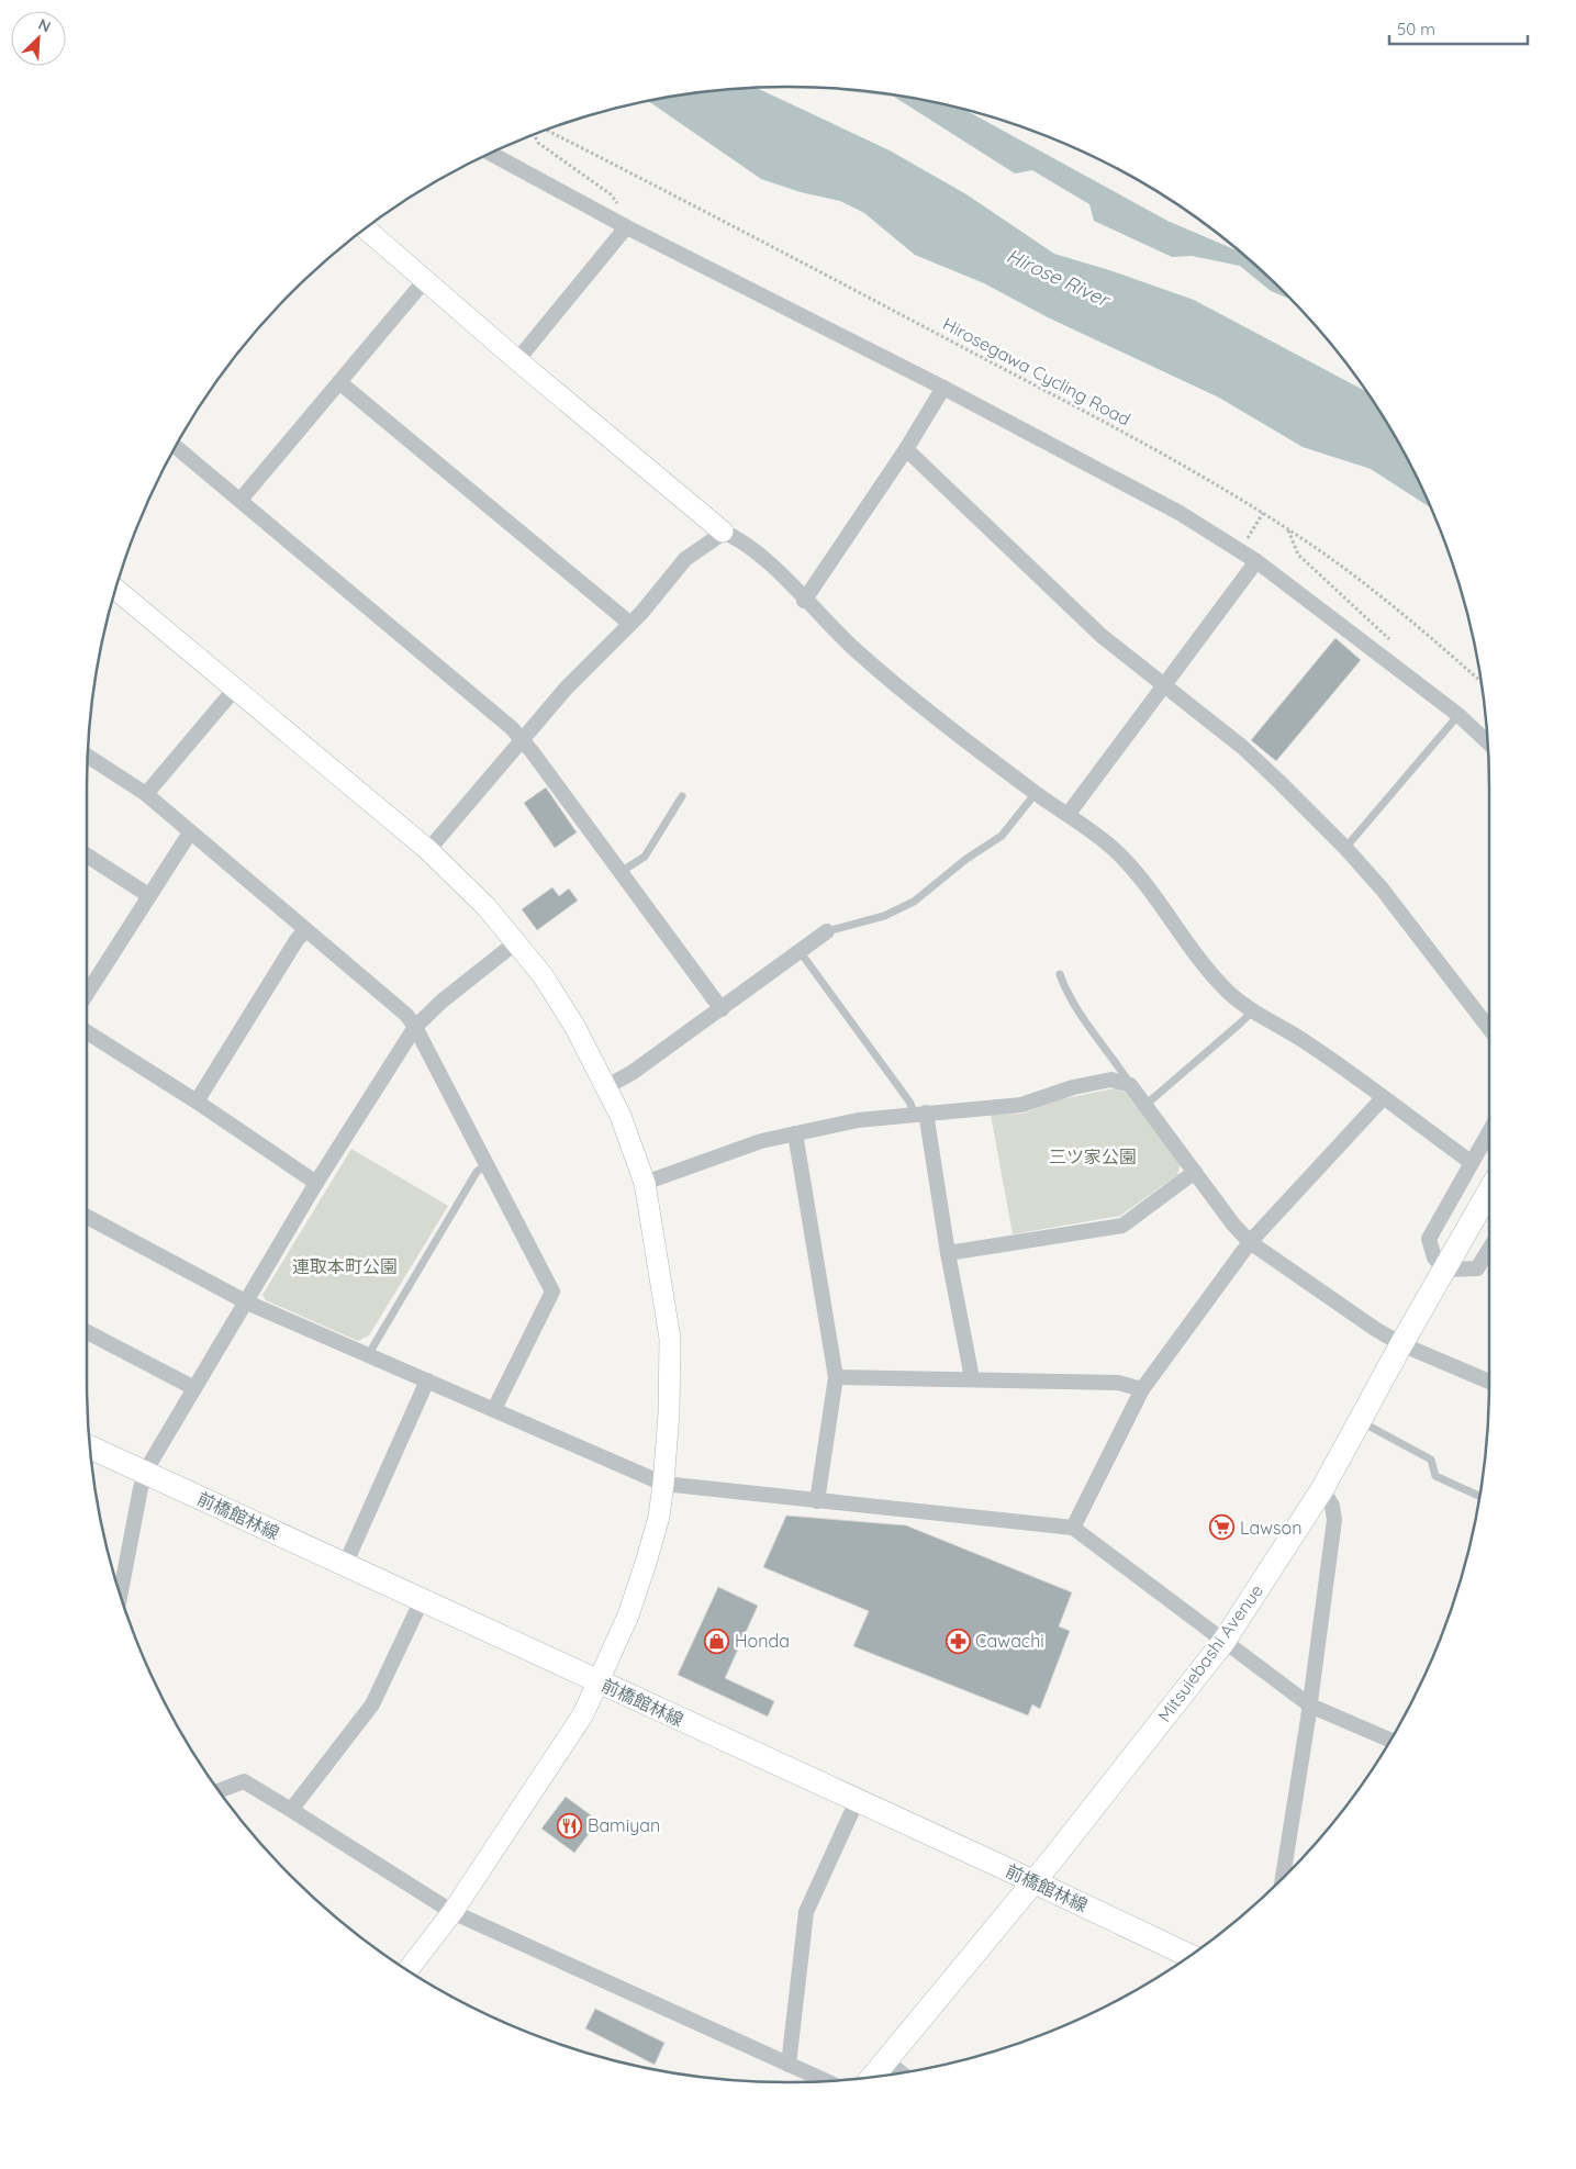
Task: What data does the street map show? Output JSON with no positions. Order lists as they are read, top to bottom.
{
  "streets": {
    "main road": ["前橋館林線", "Mitsuiebashi Avenue"],
    "path": ["Hirosegawa Cycling Road"]
  },
  "crossings": [
    ["前橋館林線", "Mitsuiebashi Avenue"]
  ],
  "water": ["Hirose River"],
  "parks": ["三ツ家公園", "連取本町公園"],
  "places": {
    "supermarket": ["Lawson"],
    "shop": ["Honda"],
    "pharmacy": ["Cawachi"],
    "restaurant": ["Bamiyan"]
  },
  "scale_bar": "50 m",
  "north": "top right"
}
